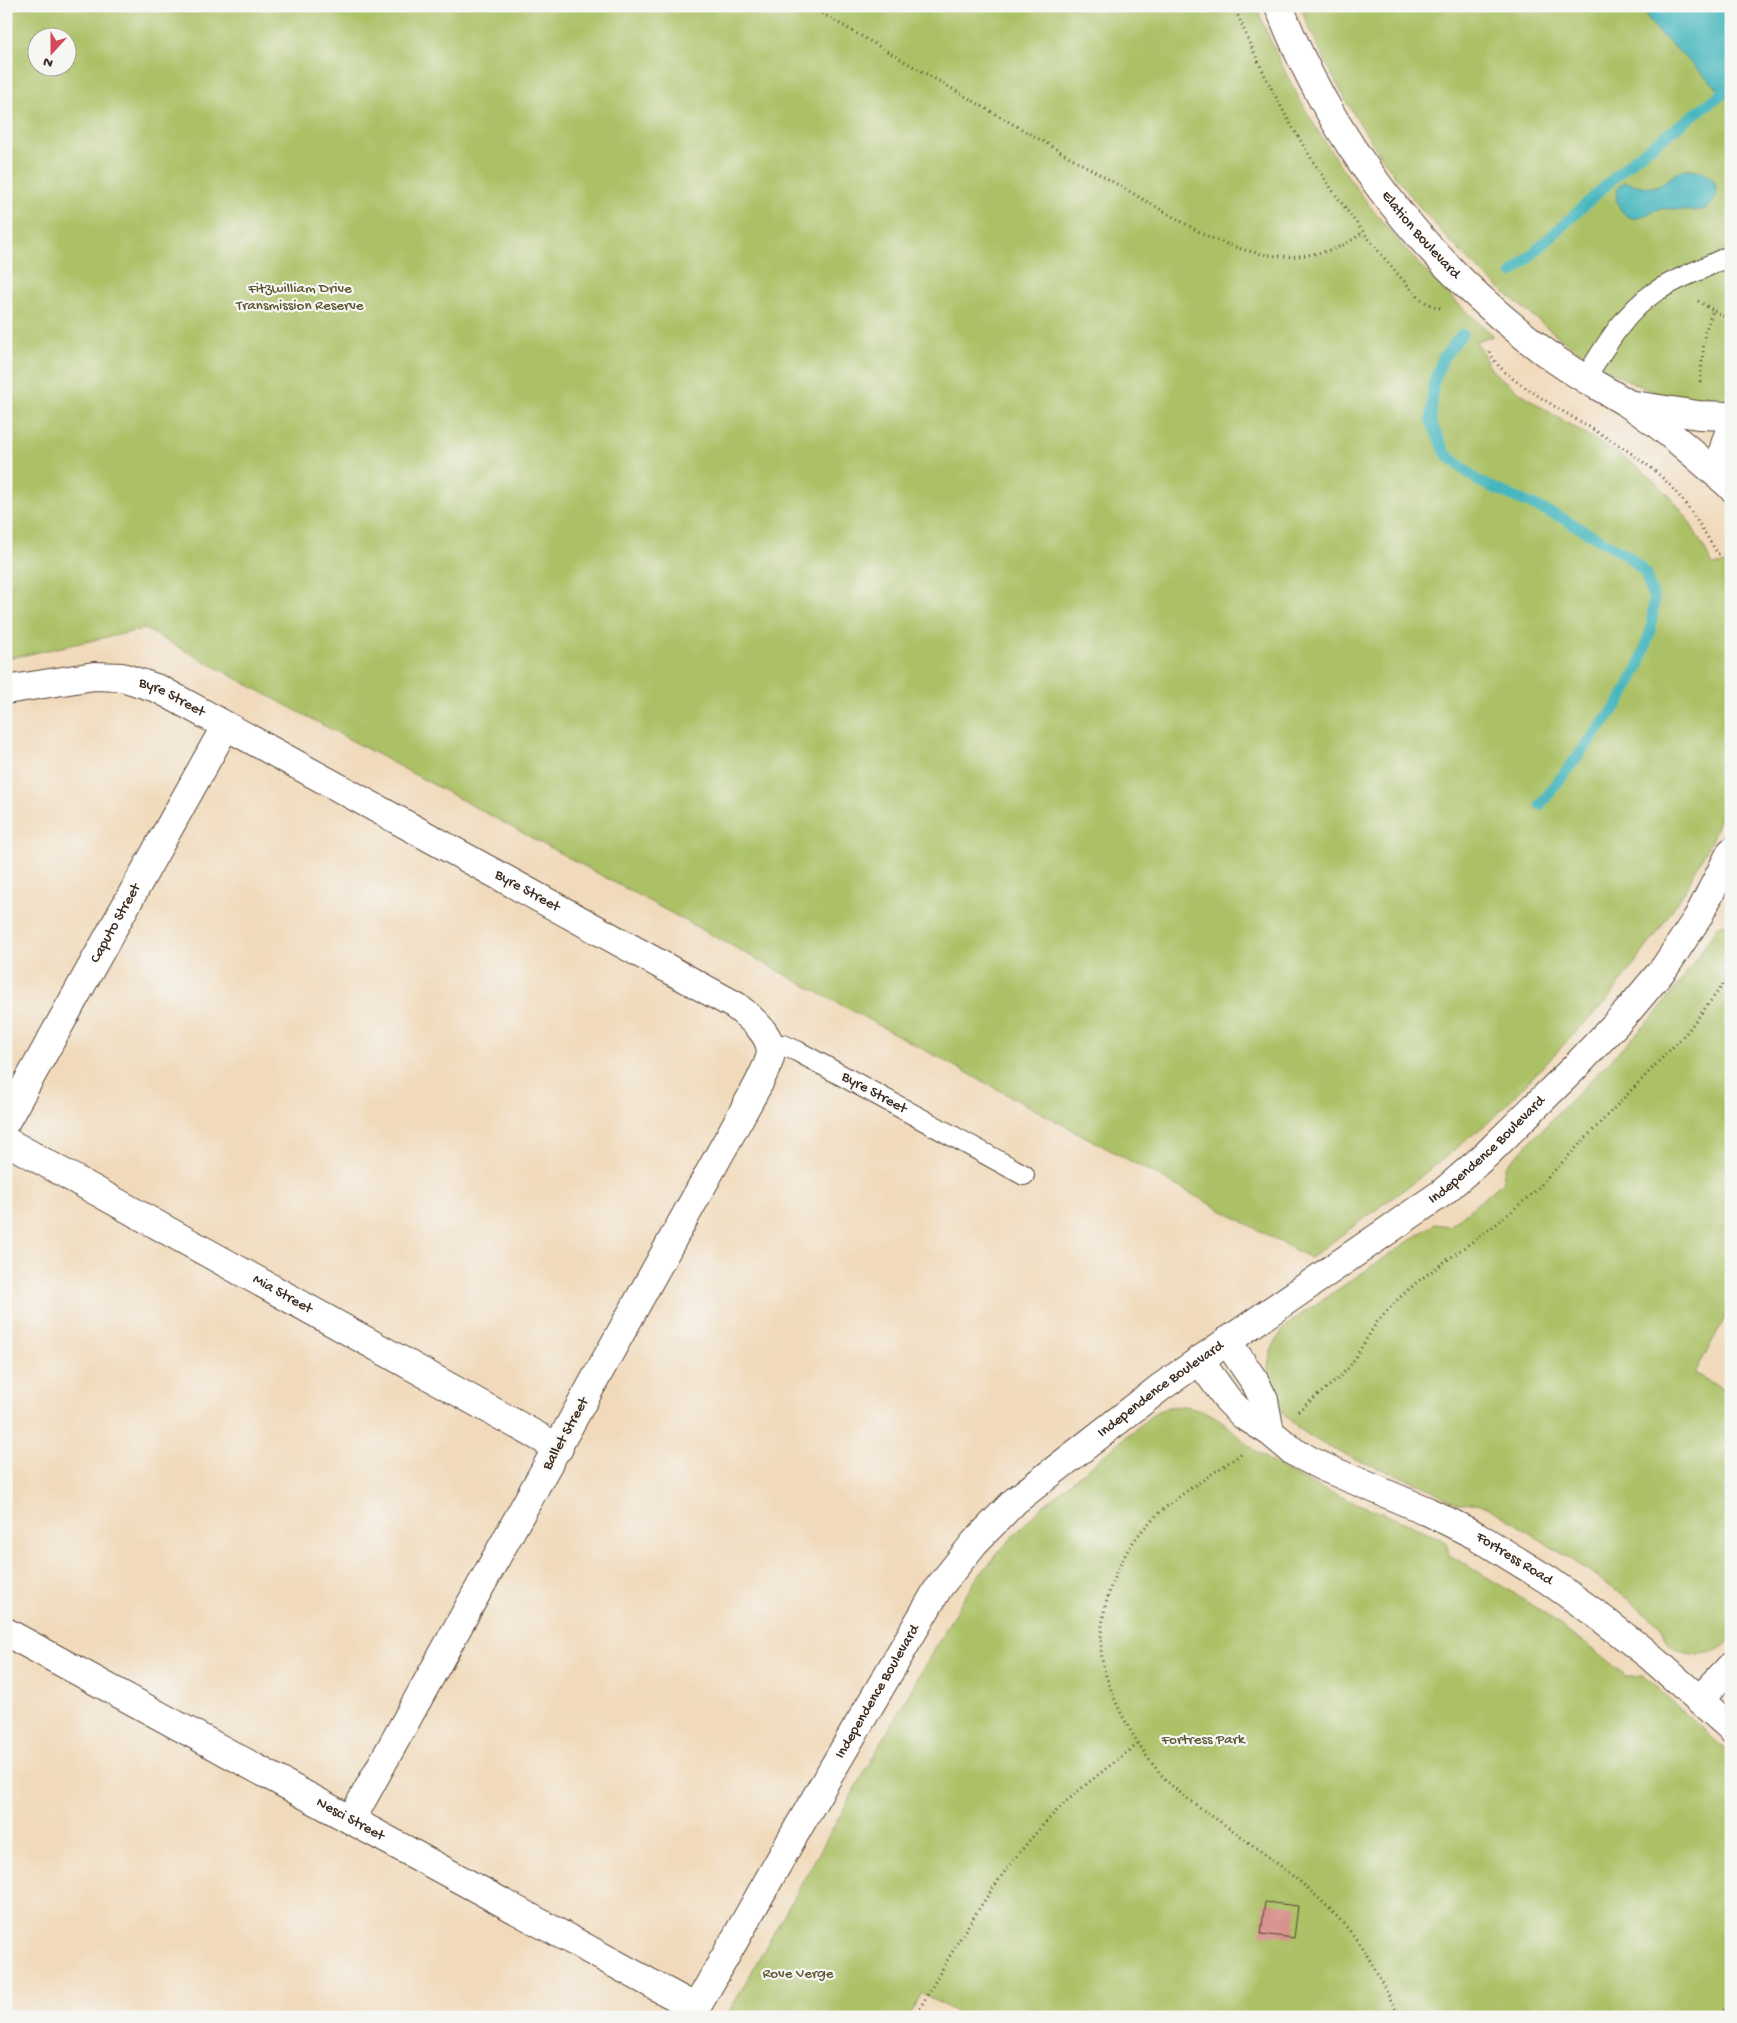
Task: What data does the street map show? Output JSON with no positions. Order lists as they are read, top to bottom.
{
  "streets": {
    "street": [
      "Elation Boulevard",
      "Byre Street",
      "Caputo Street",
      "Independence Boulevard",
      "Mia Street",
      "Ballet Street",
      "Fortress Road",
      "Nesci Street"
    ]
  },
  "crossings": [
    ["Byre Street", "Caputo Street"],
    ["Byre Street", "Ballet Street"],
    ["Independence Boulevard", "Fortress Road"],
    ["Independence Boulevard", "Nesci Street"],
    ["Mia Street", "Ballet Street"],
    ["Ballet Street", "Nesci Street"]
  ],
  "parks": ["Fitzwilliam Drive Transmission Reserve", "Fortress Park", "Rove Verge"],
  "north": "bottom"
}
